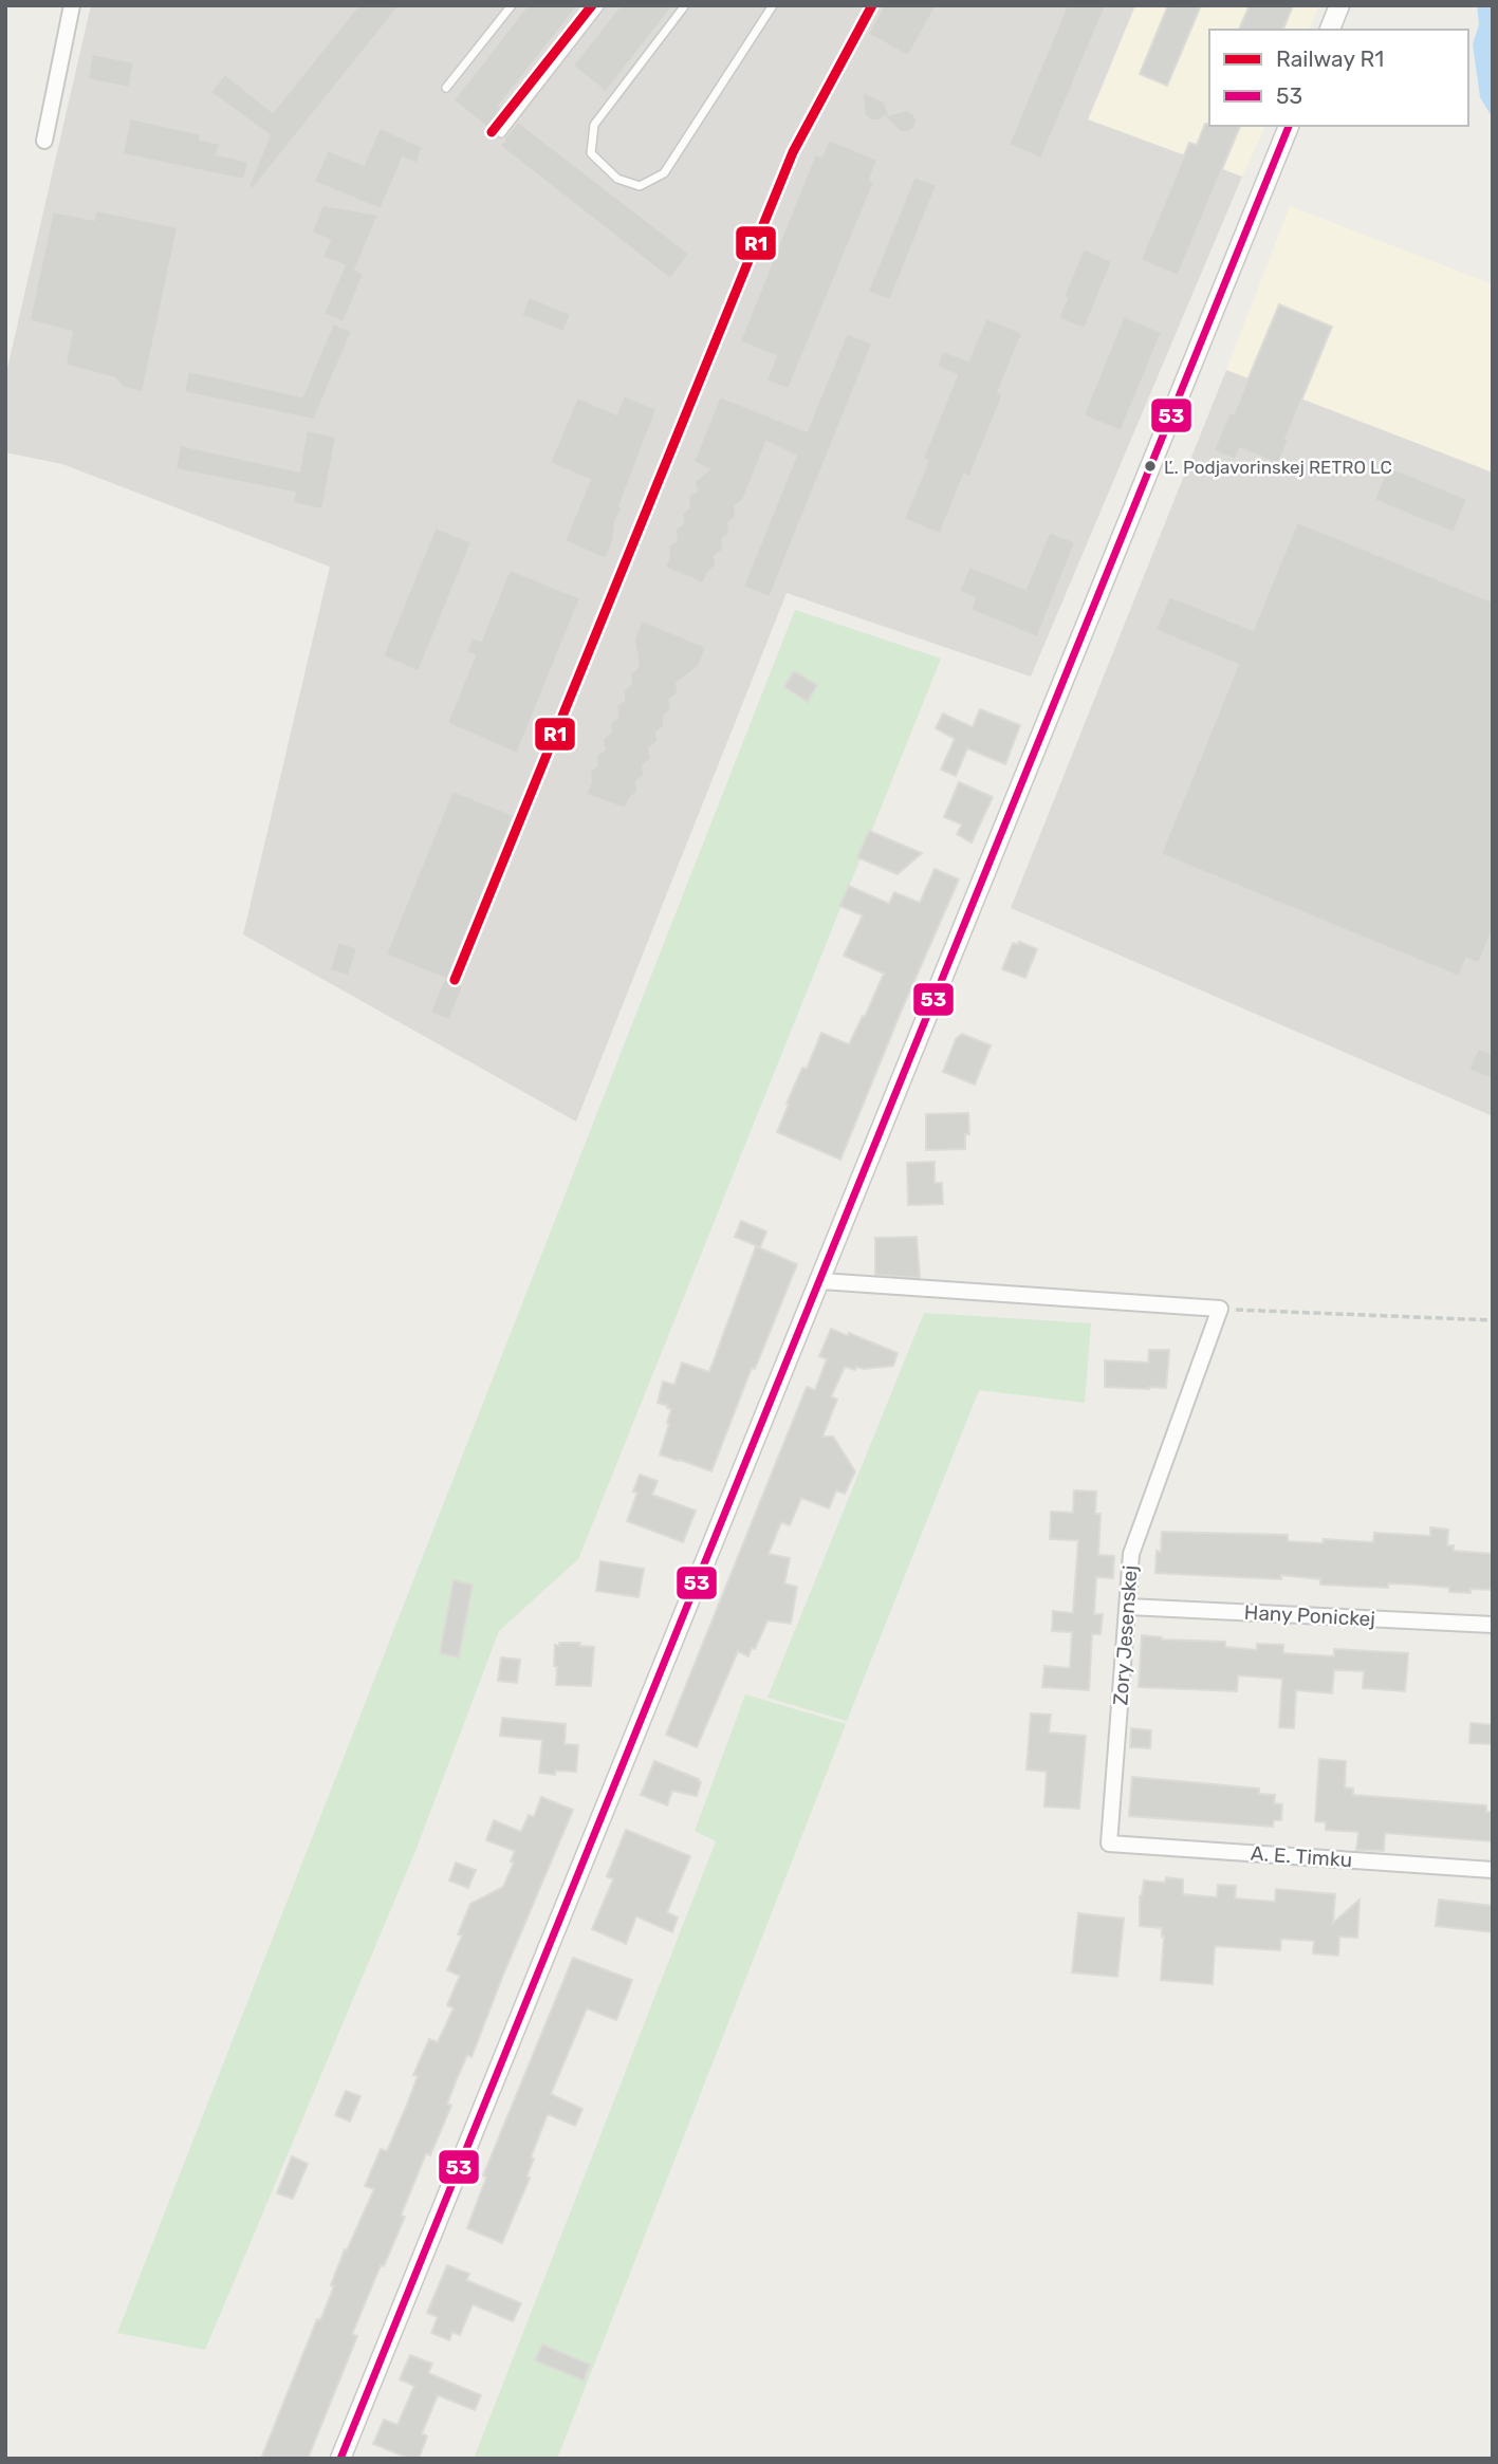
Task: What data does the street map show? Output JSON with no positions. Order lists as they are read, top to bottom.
{
  "streets": {
    "street": ["Hany Ponickej", "Zory Jesenskej", "A. E. Timku"]
  },
  "crossings": [
    ["Hany Ponickej", "Zory Jesenskej"],
    ["Zory Jesenskej", "A. E. Timku"]
  ],
  "places": ["Ľ. Podjavorinskej RETRO LC"],
  "lines": ["rail line R1", "transit line 53"],
  "legend": ["Railway R1", "53"]
}
